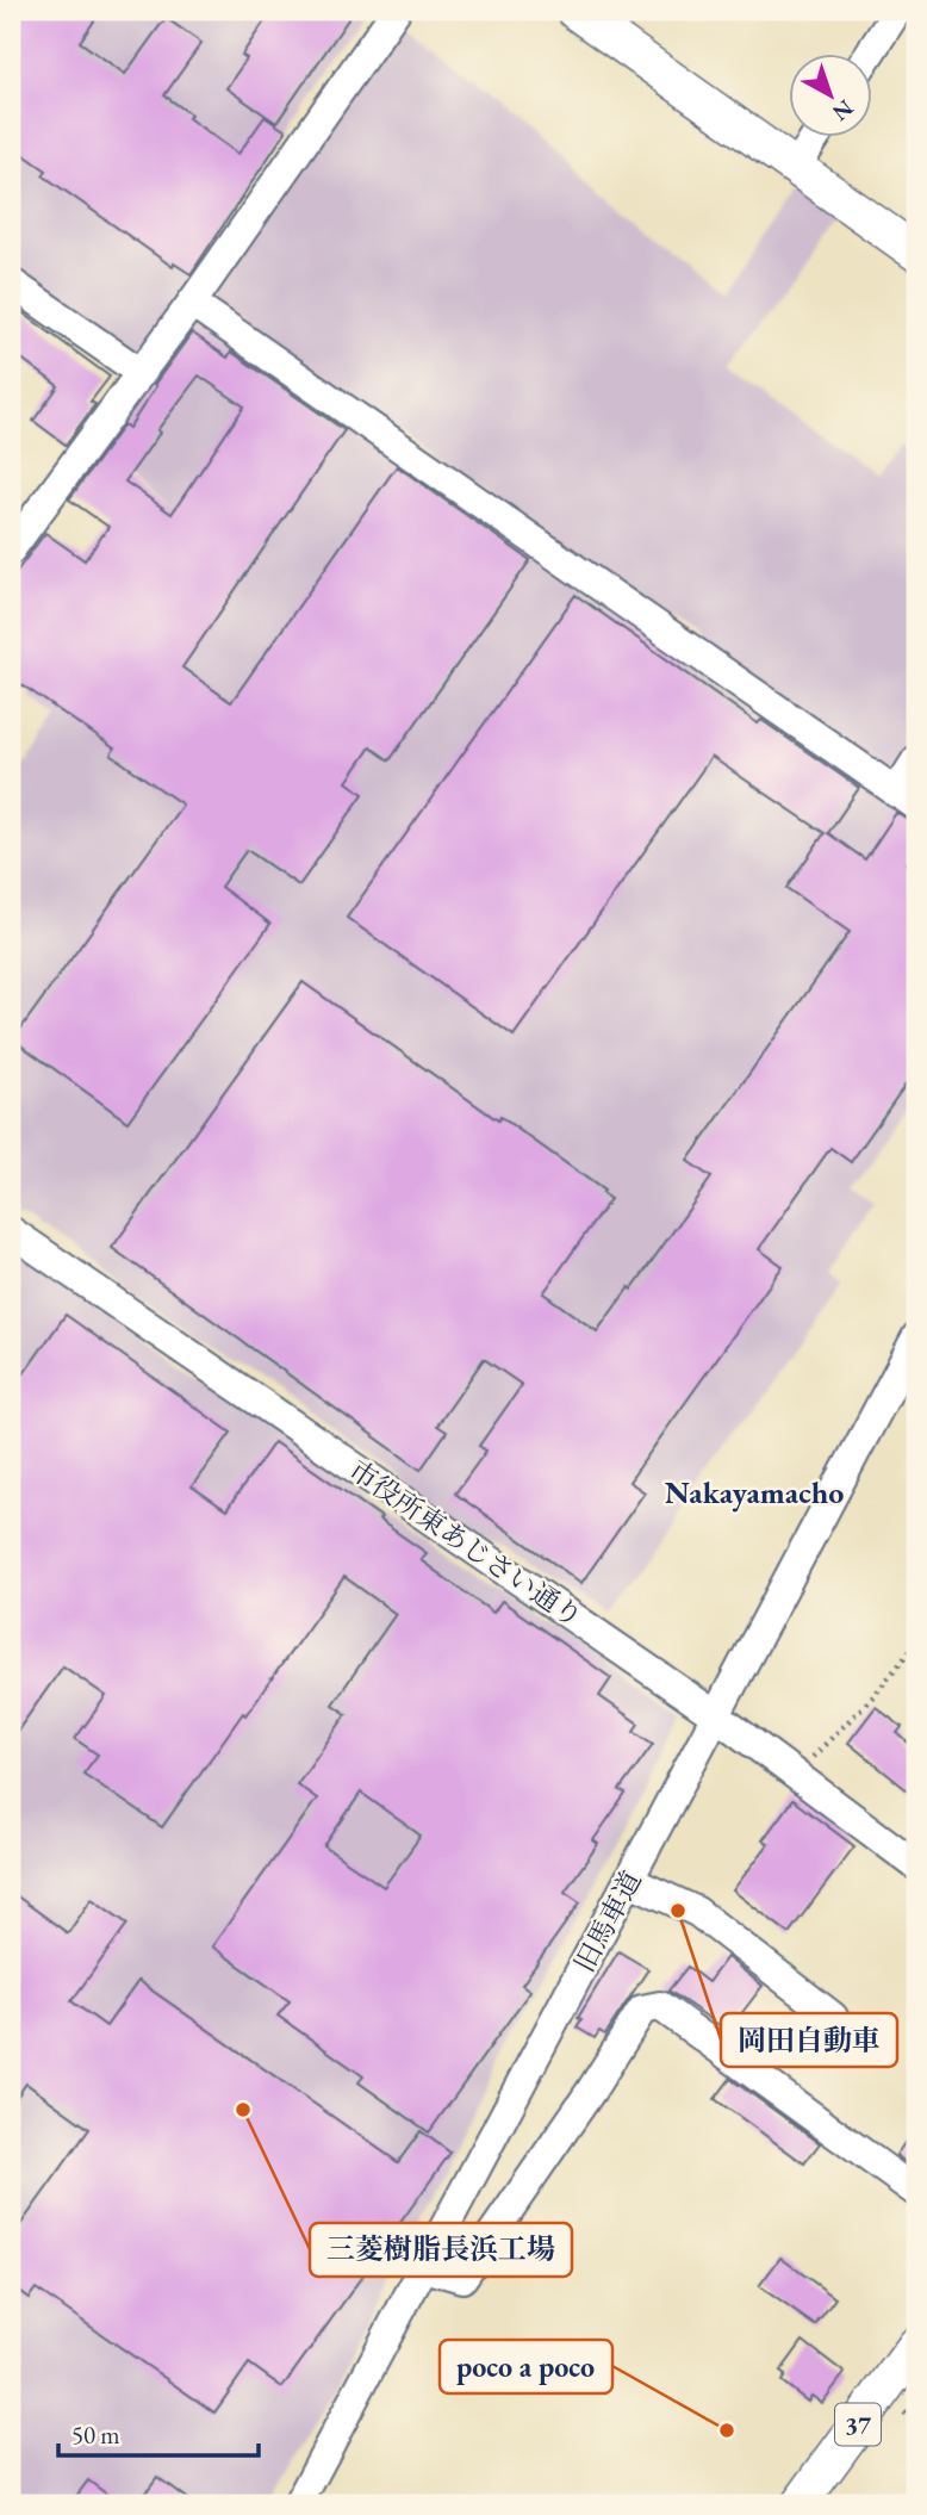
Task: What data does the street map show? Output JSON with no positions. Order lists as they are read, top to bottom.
{
  "streets": {
    "main road": ["37"],
    "street": ["市役所東あじさい通り", "旧馬車道"]
  },
  "crossings": [
    ["市役所東あじさい通り", "旧馬車道"]
  ],
  "districts": ["Nakayamacho"],
  "places": ["岡田自動車", "三菱樹脂長浜工場", "poco a poco"],
  "scale_bar": "50 m",
  "north": "bottom right"
}
